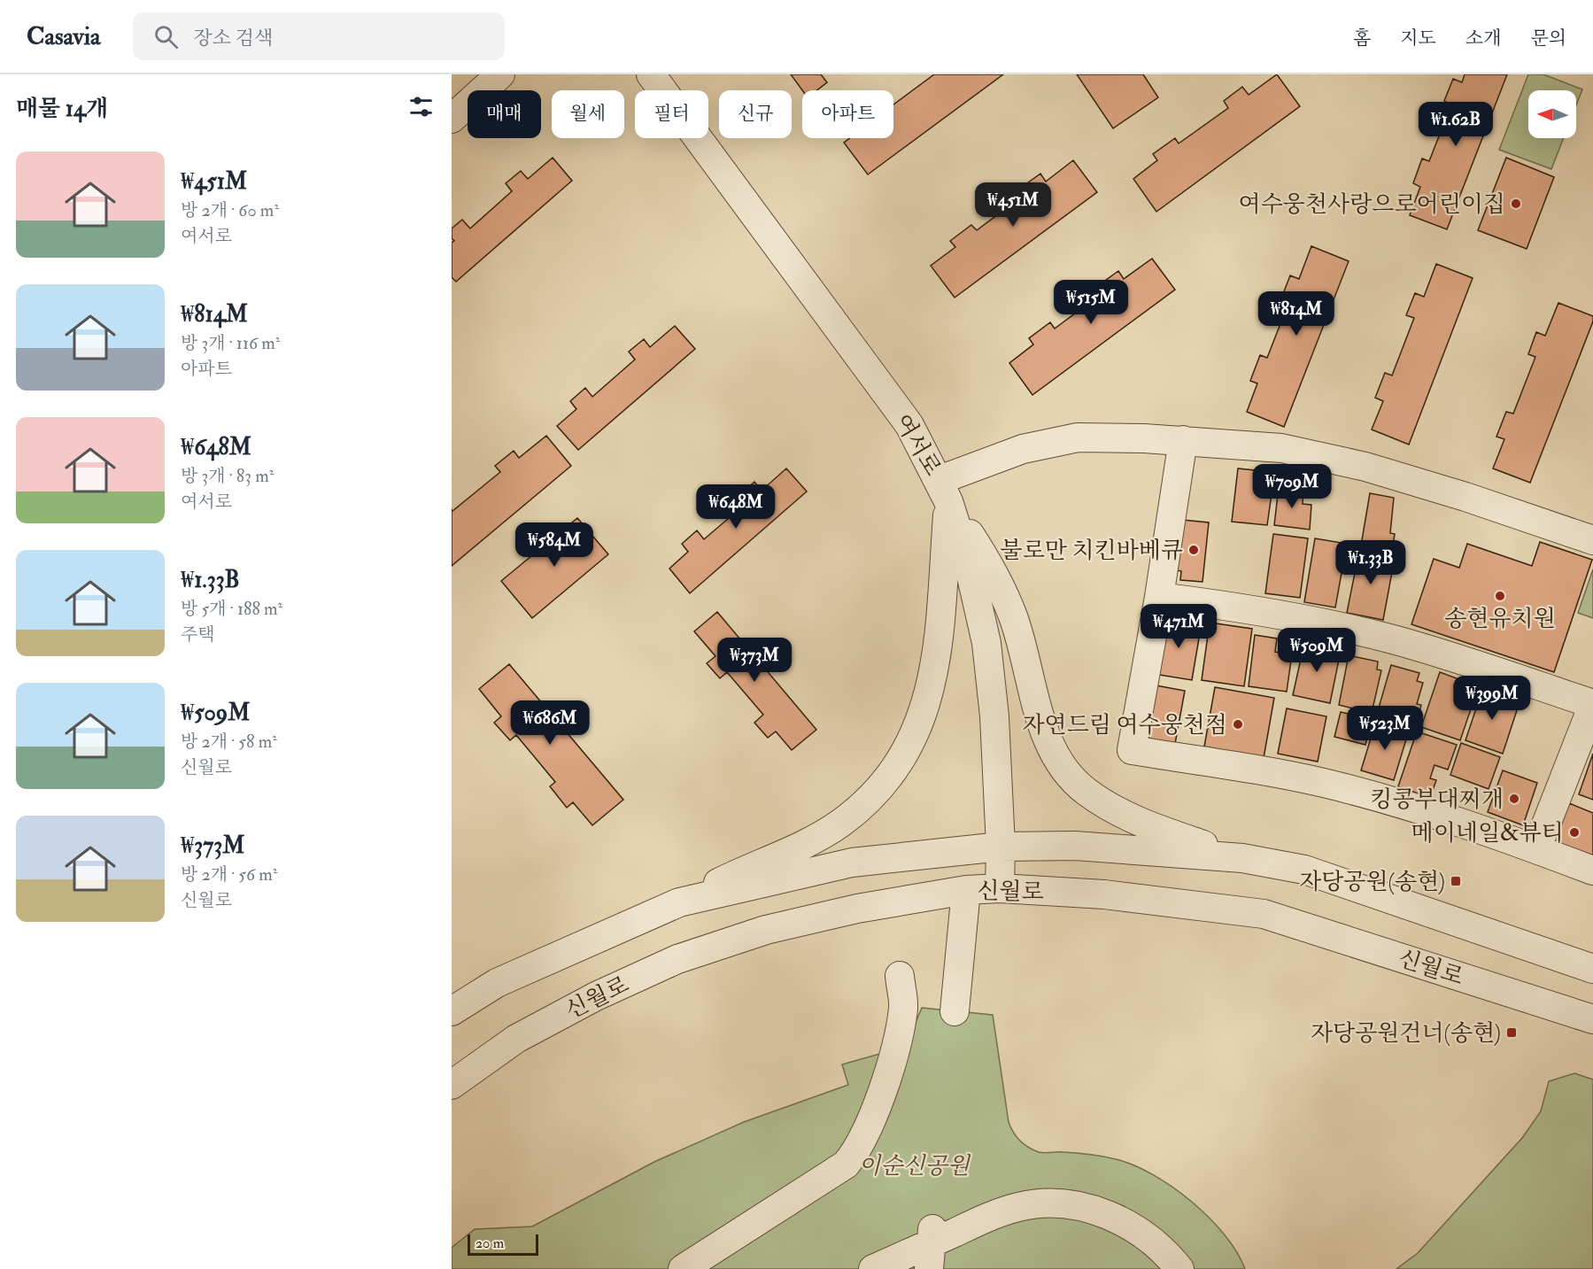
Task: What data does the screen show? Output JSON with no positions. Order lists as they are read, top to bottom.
{
  "streets": {
    "street": ["여서로", "신월로"]
  },
  "crossings": [
    ["여서로", "신월로"]
  ],
  "parks": ["이순신공원"],
  "places": {
    "other": [
      "여수웅천사랑으로어린이집",
      "불로만 치킨바베큐",
      "송현유치원",
      "자연드림 여수웅천점",
      "킹콩부대찌개",
      "메이네일&뷰티"
    ],
    "transit": ["자당공원(송현)", "자당공원건너(송현)"]
  },
  "scale_bar": "20 m",
  "north": "left",
  "page": {
    "header": "Casavia",
    "search": "장소 검색",
    "nav": [
      "홈",
      "지도",
      "소개",
      "문의"
    ],
    "heading": "매물 14개",
    "chip": [
      "매매",
      "월세",
      "필터",
      "신규",
      "아파트"
    ],
    "price": [
      "₩1.62B",
      "₩451M",
      "₩515M",
      "₩814M",
      "₩709M",
      "₩648M",
      "₩584M",
      "₩1.33B",
      "₩471M",
      "₩509M",
      "₩373M",
      "₩399M",
      "₩686M",
      "₩523M"
    ],
    "list": [
      {
        "name": "₩451M",
        "note": "방 2개 · 60 m² · 여서로"
      },
      {
        "name": "₩814M",
        "note": "방 3개 · 116 m² · 아파트"
      },
      {
        "name": "₩648M",
        "note": "방 3개 · 83 m² · 여서로"
      },
      {
        "name": "₩1.33B",
        "note": "방 5개 · 188 m² · 주택"
      },
      {
        "name": "₩509M",
        "note": "방 2개 · 58 m² · 신월로"
      },
      {
        "name": "₩373M",
        "note": "방 2개 · 56 m² · 신월로"
      }
    ],
    "scale": "20 m"
  }
}
